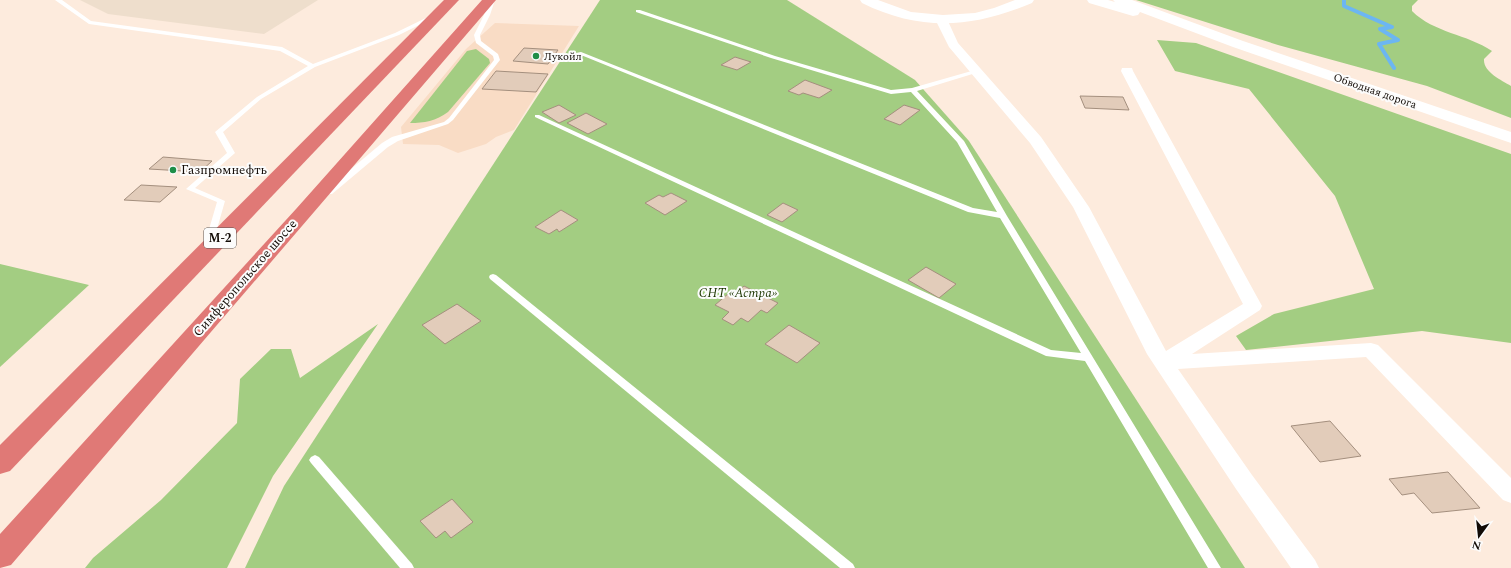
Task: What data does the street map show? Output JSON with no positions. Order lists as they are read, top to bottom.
{
  "streets": {
    "highway": ["М-2", "Симферопольское шоссе"],
    "main road": ["Обводная дорога"]
  },
  "parks": ["СНТ «Астра»"],
  "places": ["Лукойл", "Газпромнефть"],
  "north": "bottom"
}
